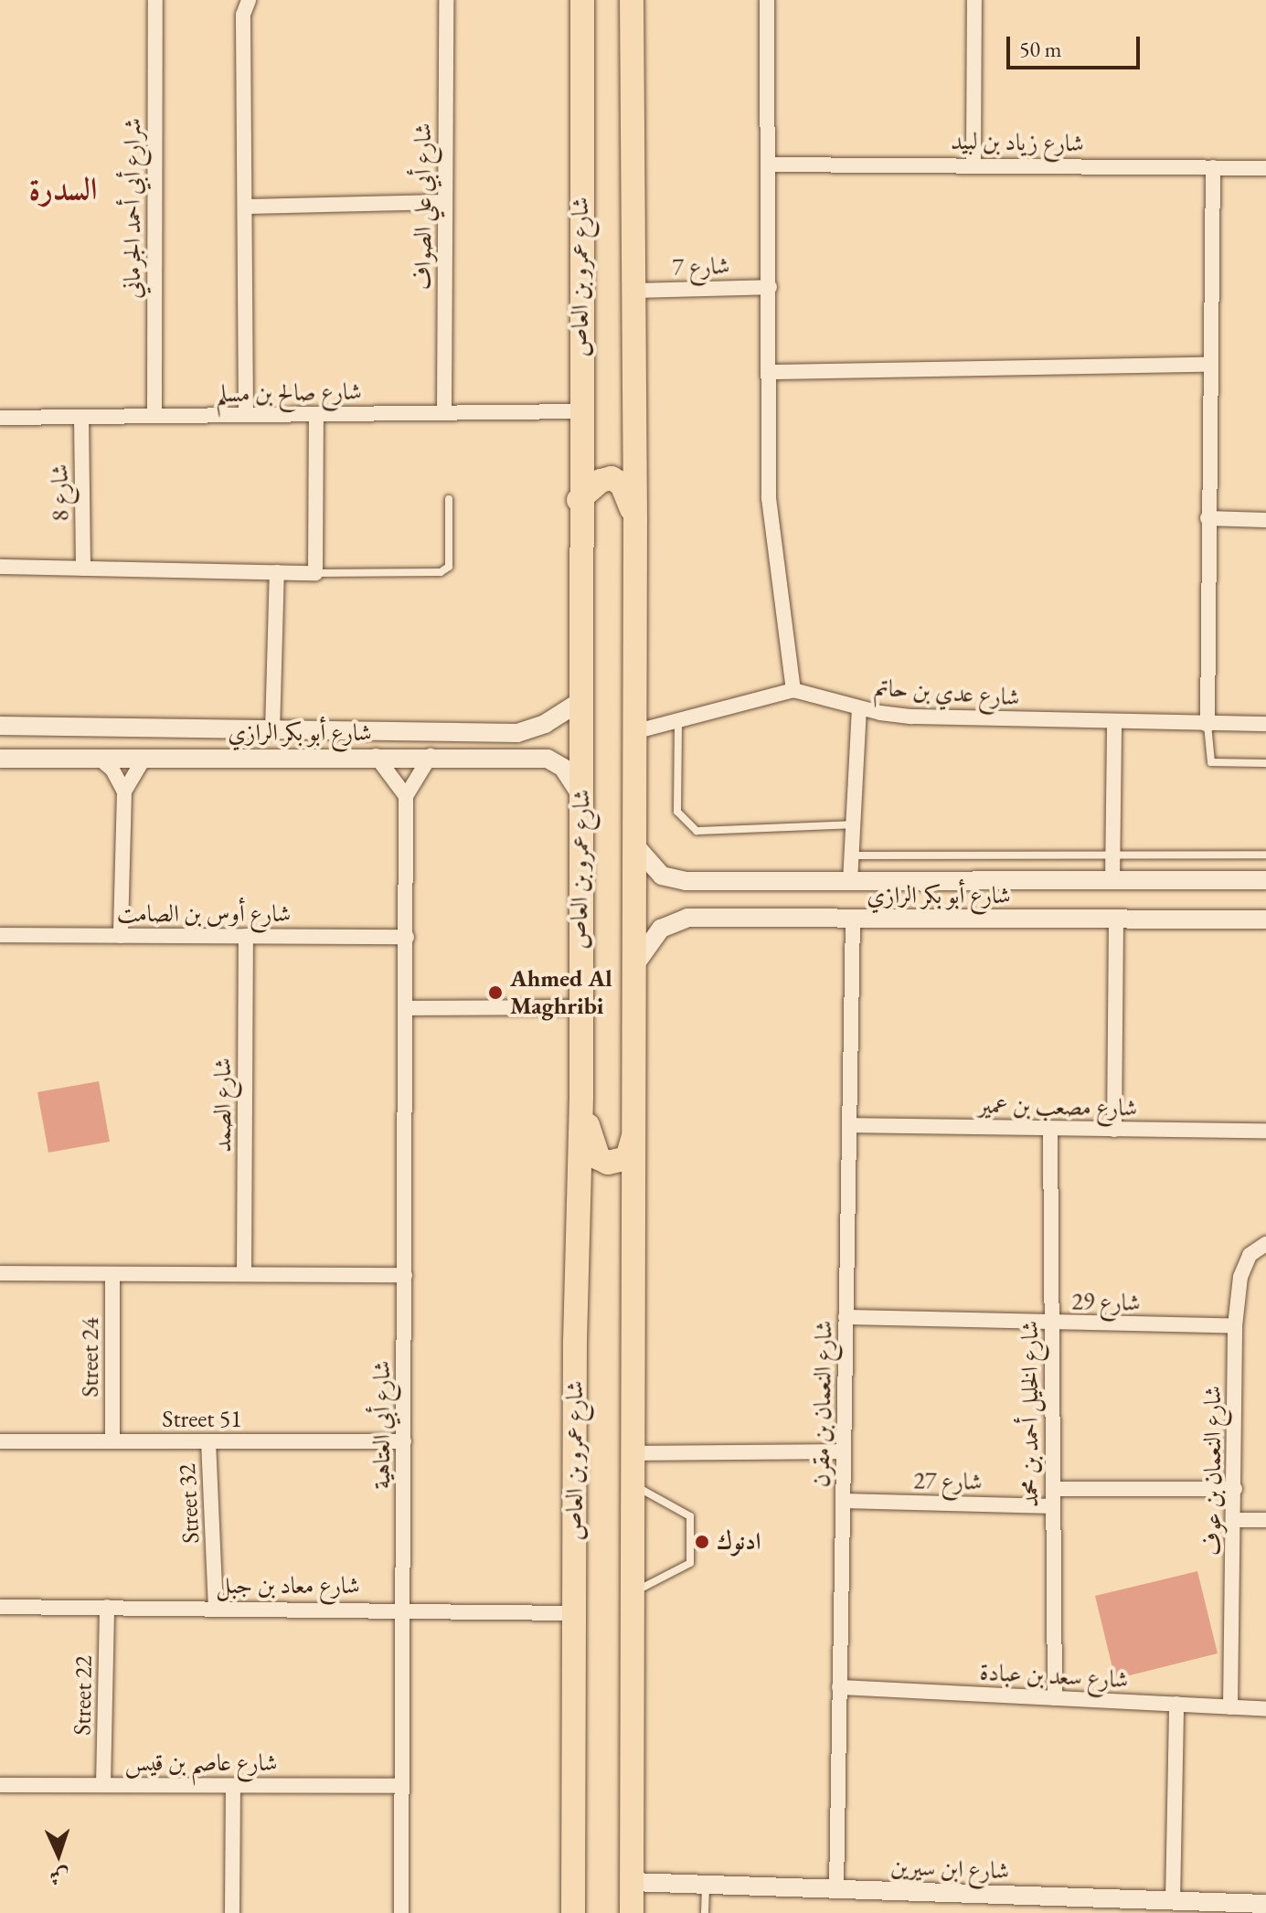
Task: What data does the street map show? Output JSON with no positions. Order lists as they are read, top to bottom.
{
  "streets": {
    "main road": ["شارع عمرو بن العاص"],
    "street": [
      "شارع زياد بن لبيد",
      "شارع أبي علي الصواف",
      "شرارع أبي أحمد الجرماني",
      "شارع 7",
      "شارع صالح بن مسلم",
      "شارع 8",
      "شارع عدي بن حاتم",
      "شارع أبو بكر الرازي",
      "شارع أوس بن الصامت",
      "شارع الصمد",
      "شارع مصعب بن عمير",
      "شارع 29",
      "Street 24",
      "شارع النعمان بن مقرن",
      "شارع الخليل أحمد بن محمد",
      "Street 51",
      "شارع أبي العتاهية",
      "شارع النعمان بن عوف",
      "شارع 27",
      "Street 32",
      "شارع معاد بن جبل",
      "شارع سعد بن عبادة",
      "Street 22",
      "شارع عاصم بن قيس",
      "شارع ابن سيرين"
    ]
  },
  "crossings": [
    ["شارع أبي علي الصواف", "شارع صالح بن مسلم"],
    ["شرارع أبي أحمد الجرماني", "شارع صالح بن مسلم"],
    ["شارع عمرو بن العاص", "شارع صالح بن مسلم"],
    ["شارع عمرو بن العاص", "شارع أبو بكر الرازي"],
    ["شارع عمرو بن العاص", "شارع معاد بن جبل"],
    ["شارع صالح بن مسلم", "شارع 8"],
    ["شارع أبو بكر الرازي", "شارع النعمان بن مقرن"],
    ["شارع أوس بن الصامت", "شارع الصمد"],
    ["شارع أوس بن الصامت", "شارع أبي العتاهية"],
    ["شارع مصعب بن عمير", "شارع النعمان بن مقرن"],
    ["شارع مصعب بن عمير", "شارع الخليل أحمد بن محمد"],
    ["شارع 29", "شارع النعمان بن مقرن"],
    ["شارع 29", "شارع الخليل أحمد بن محمد"],
    ["شارع 29", "شارع النعمان بن عوف"],
    ["Street 24", "Street 51"],
    ["شارع النعمان بن مقرن", "شارع 27"],
    ["شارع النعمان بن مقرن", "شارع سعد بن عبادة"],
    ["شارع النعمان بن مقرن", "شارع ابن سيرين"],
    ["شارع الخليل أحمد بن محمد", "شارع 27"],
    ["شارع الخليل أحمد بن محمد", "شارع سعد بن عبادة"],
    ["Street 51", "شارع أبي العتاهية"],
    ["Street 51", "Street 32"],
    ["شارع أبي العتاهية", "شارع معاد بن جبل"],
    ["شارع أبي العتاهية", "شارع عاصم بن قيس"],
    ["شارع النعمان بن عوف", "شارع سعد بن عبادة"],
    ["Street 32", "شارع معاد بن جبل"],
    ["شارع معاد بن جبل", "Street 22"],
    ["Street 22", "شارع عاصم بن قيس"]
  ],
  "districts": ["السدرة"],
  "places": ["Ahmed Al Maghribi", "ادنوك"],
  "scale_bar": "50 m",
  "north": "bottom"
}
